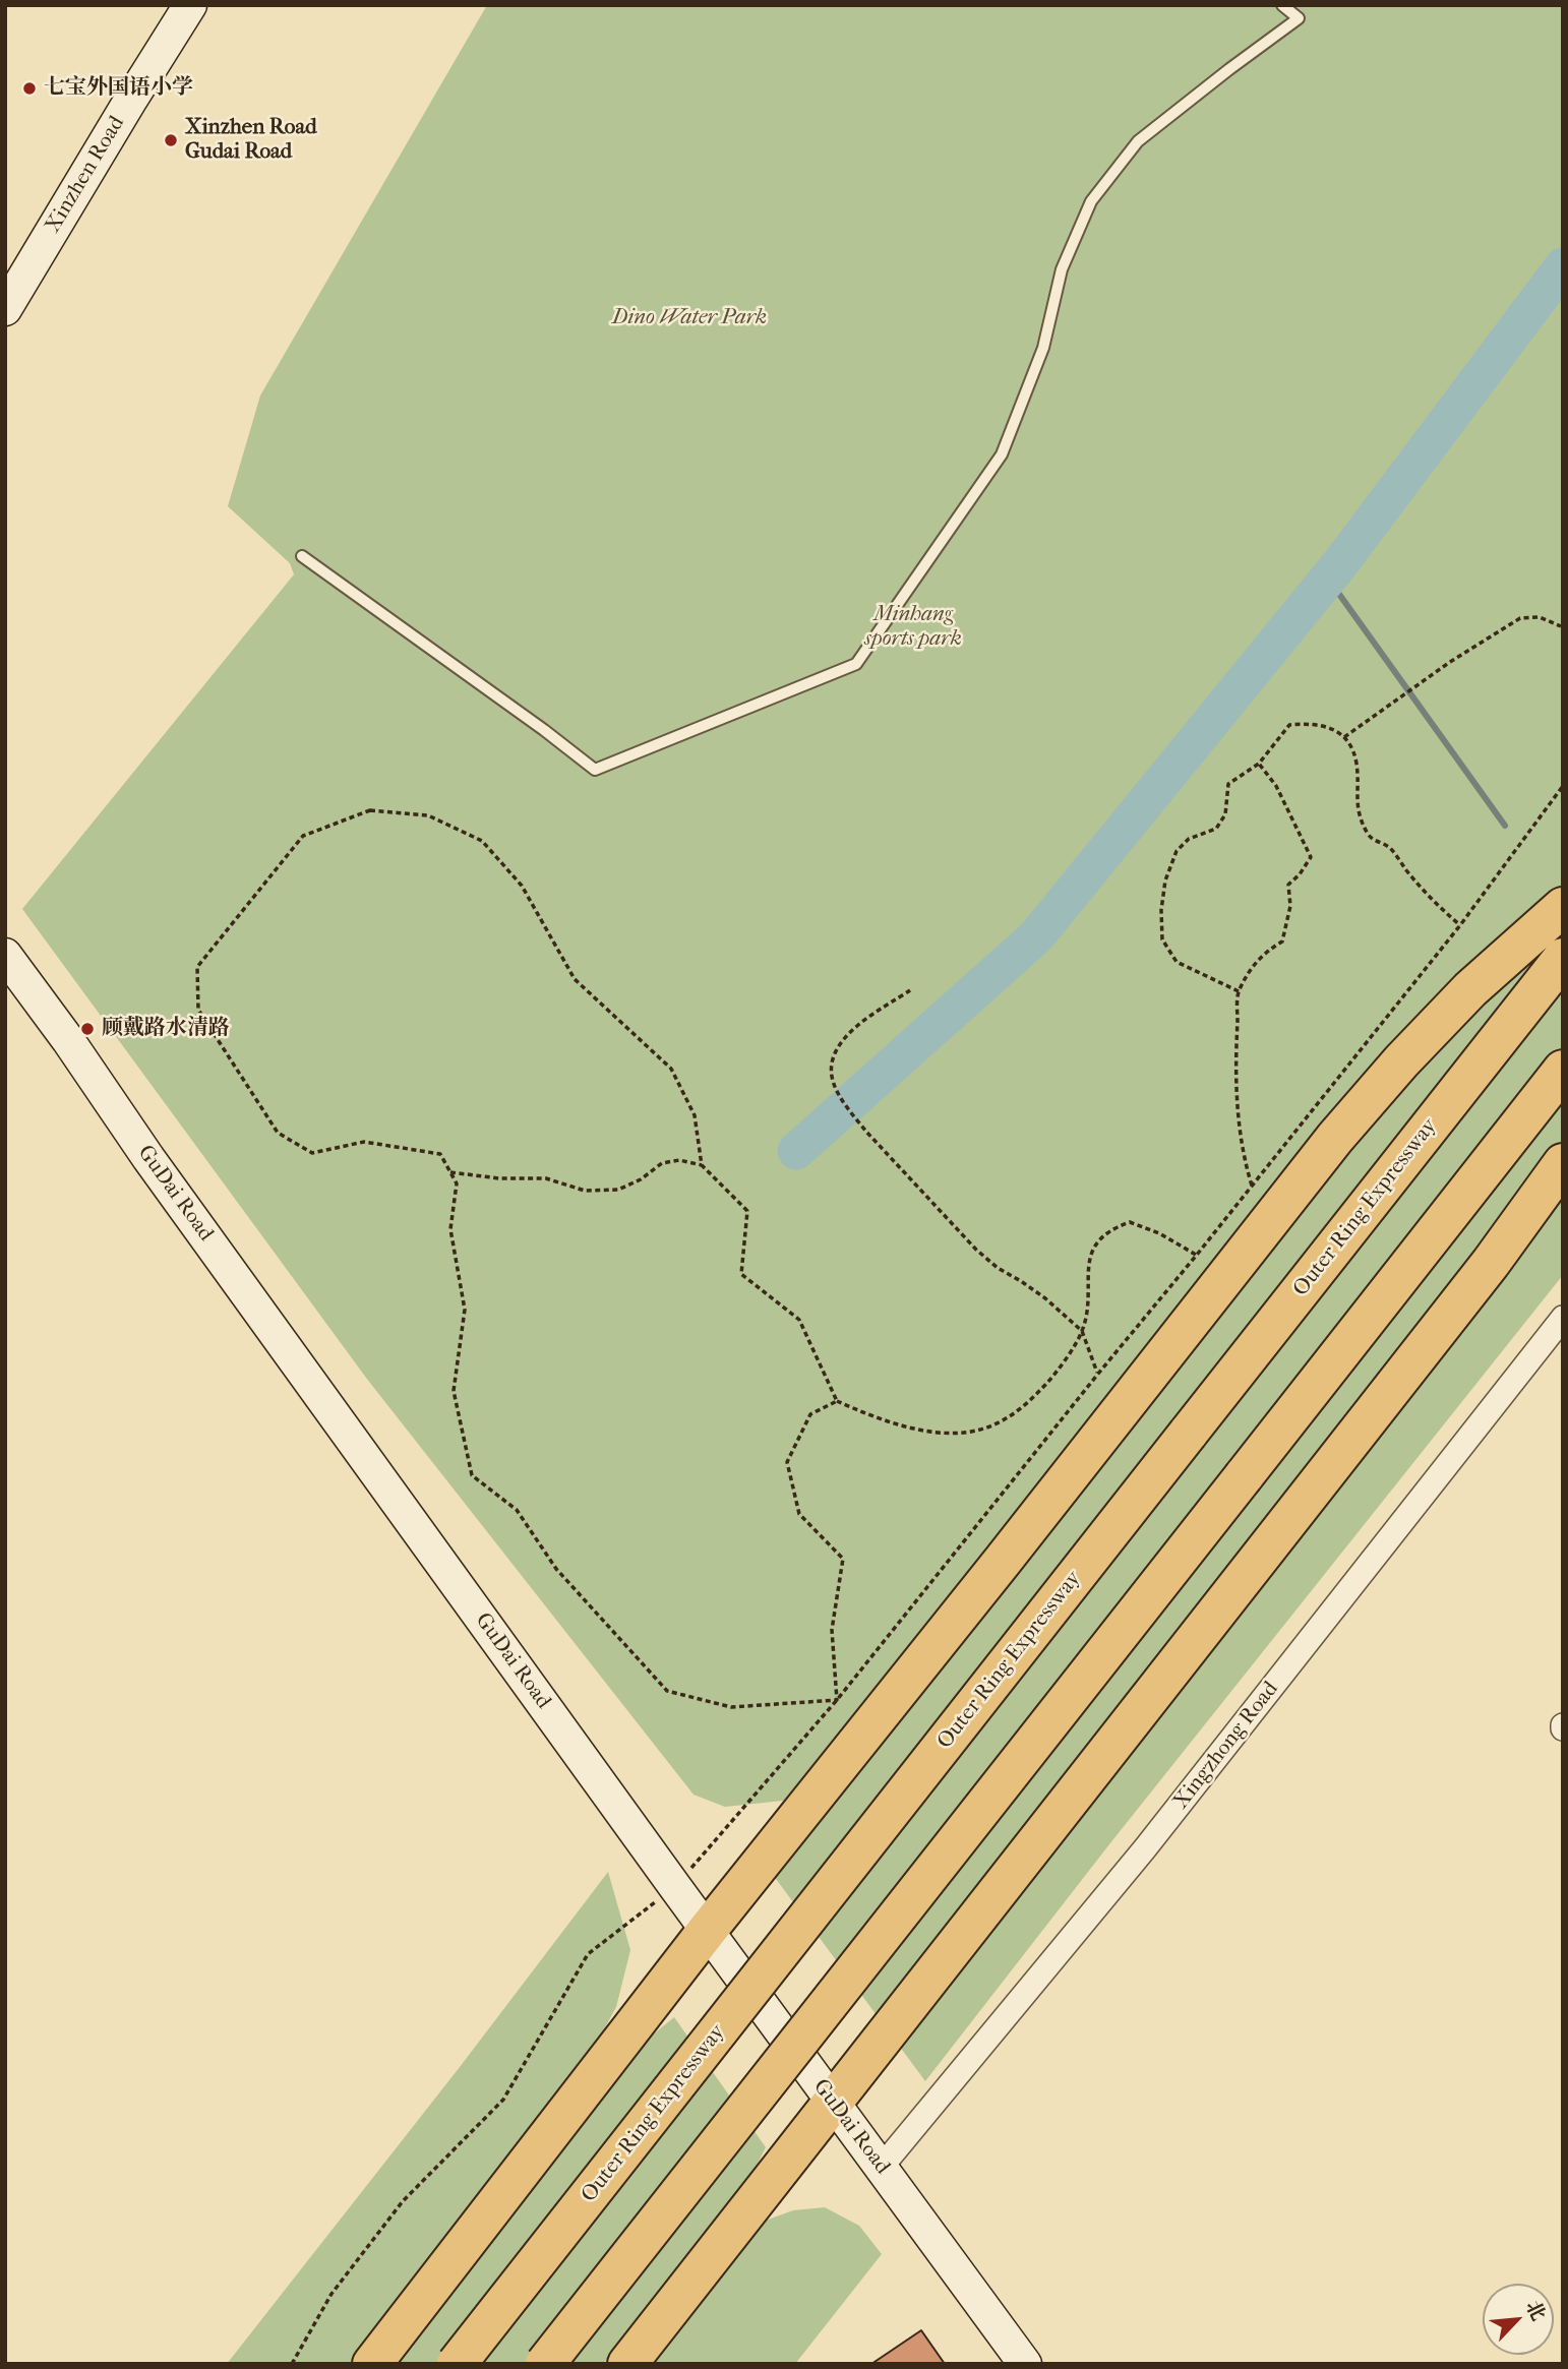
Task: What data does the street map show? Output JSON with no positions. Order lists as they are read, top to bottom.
{
  "streets": {
    "highway": ["Outer Ring Expressway"],
    "main road": ["Xinzhen Road", "GuDai Road"],
    "street": ["Xingzhong Road"]
  },
  "crossings": [
    ["GuDai Road", "Xingzhong Road"]
  ],
  "parks": ["Dino Water Park", "Minhang sports park"],
  "places": ["七宝外国语小学", "Xinzhen Road Gudai Road", "顾戴路水清路"],
  "north": "top right"
}
